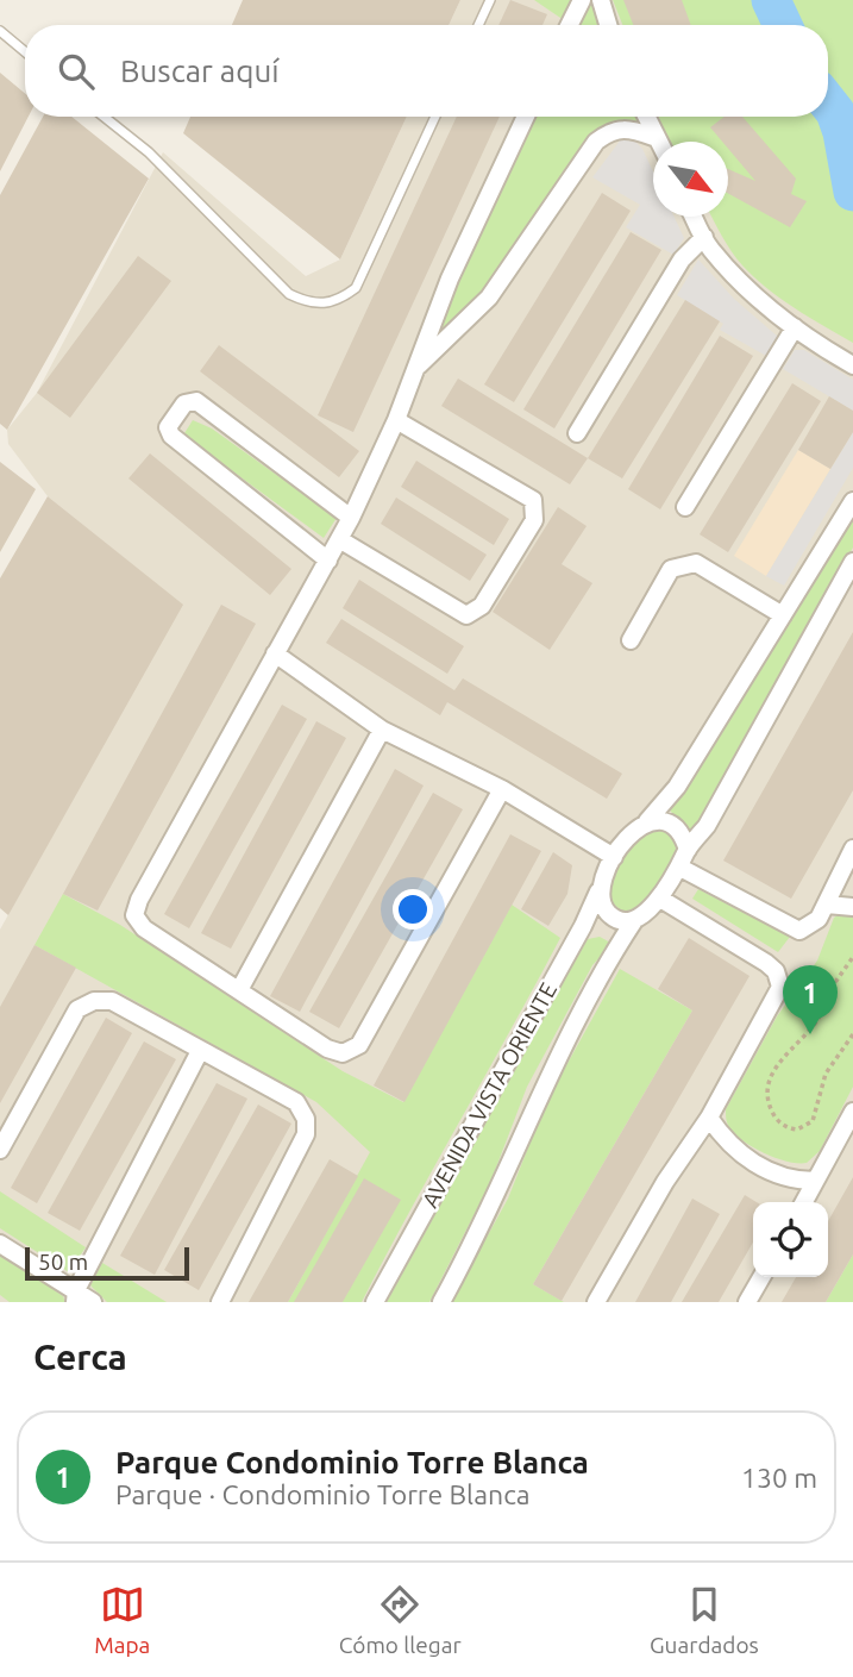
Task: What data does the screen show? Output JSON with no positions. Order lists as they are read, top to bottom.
{
  "streets": {
    "street": ["AVENIDA VISTA ORIENTE"]
  },
  "scale_bar": "50 m",
  "north": "bottom right",
  "page": {
    "search": "Buscar aquí",
    "pins": "1",
    "scale": "50 m",
    "heading": "Cerca",
    "list": [
      {
        "mark": "1",
        "name": "Parque Condominio Torre Blanca",
        "note": "Parque · Condominio Torre Blanca",
        "value": "130 m"
      }
    ],
    "nav": ["Mapa", "Cómo llegar", "Guardados"]
  }
}
